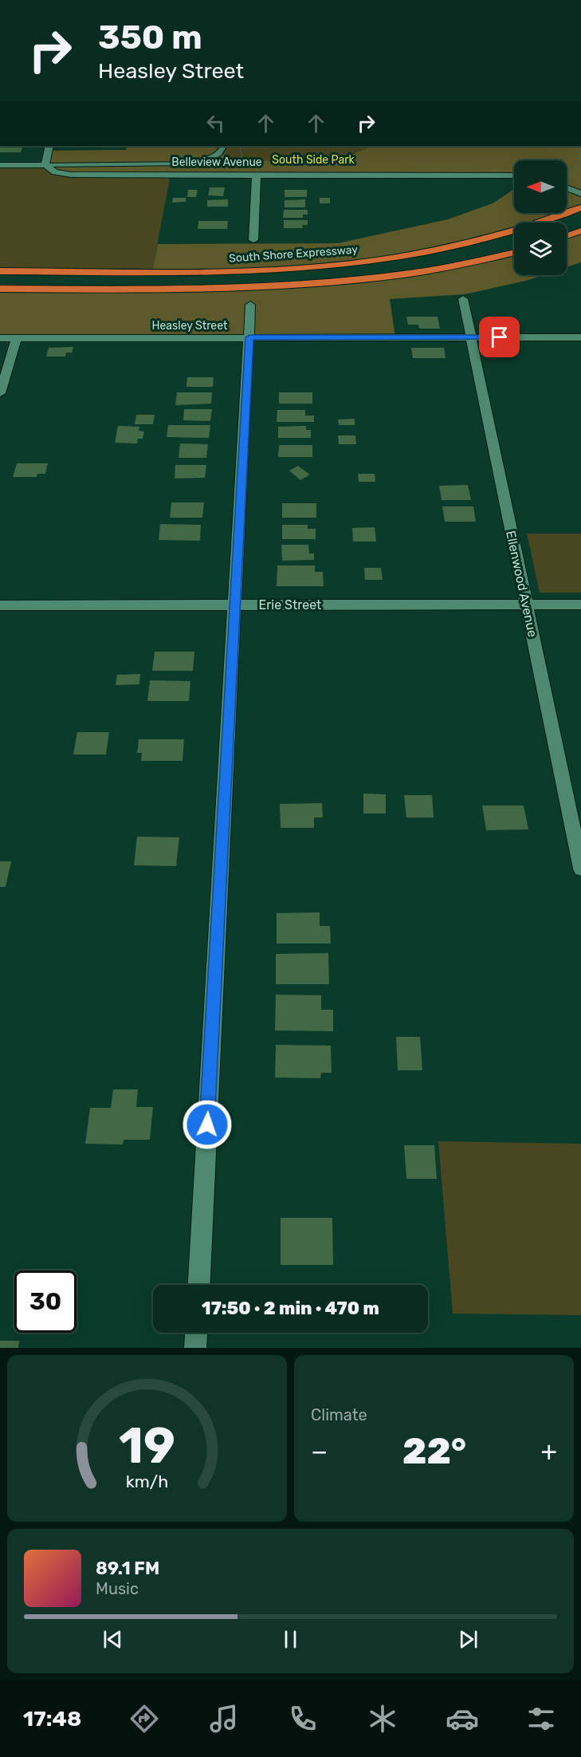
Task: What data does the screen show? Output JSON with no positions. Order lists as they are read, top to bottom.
{
  "streets": {
    "highway": ["South Shore Expressway"],
    "street": [
      "Belleview Avenue",
      "Heasley Street",
      "Ellenwood Avenue",
      "Erie Street"
    ]
  },
  "crossings": [
    ["Heasley Street", "Ellenwood Avenue"],
    ["Ellenwood Avenue", "Erie Street"]
  ],
  "parks": ["South Side Park"],
  "north": "left",
  "page": {
    "turn": ["350 m", "Heasley Street"],
    "limit": "30",
    "trip": "17:50 · 2 min · 470 m",
    "tile": "Climate",
    "heat": ["−", "22°", "+"],
    "song": ["89.1 FM", "Music"],
    "tabs": "17:48",
    "gauge": ["19", "km/h"]
  }
}
